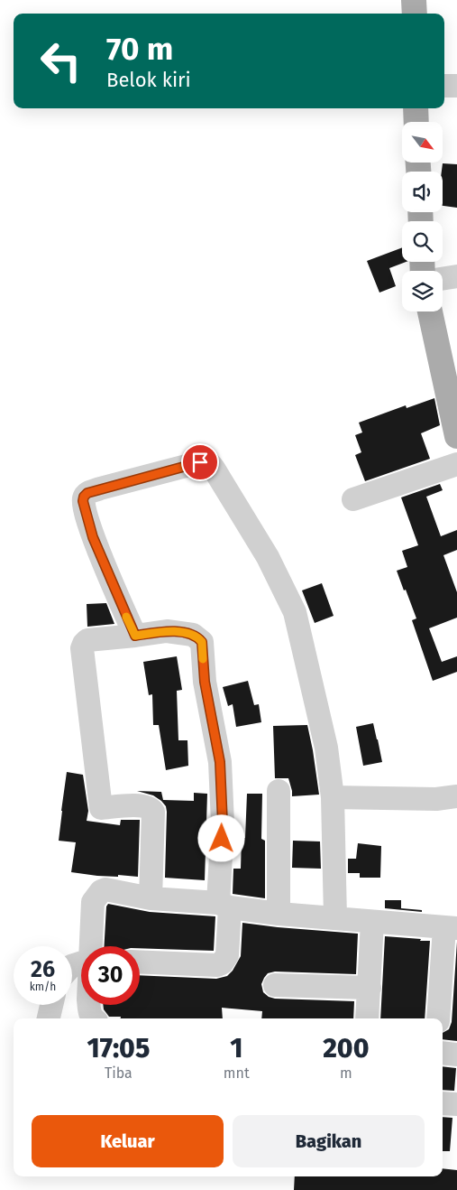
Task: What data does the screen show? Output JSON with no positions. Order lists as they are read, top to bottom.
{
  "north": "bottom right",
  "page": {
    "turn": ["70 m", "Belok kiri"],
    "speed": "26 km/h",
    "limit": "30",
    "eta": [
      "17:05",
      "Tiba",
      "1",
      "mnt",
      "200",
      "m"
    ],
    "buttons": ["Keluar", "Bagikan"]
  }
}
